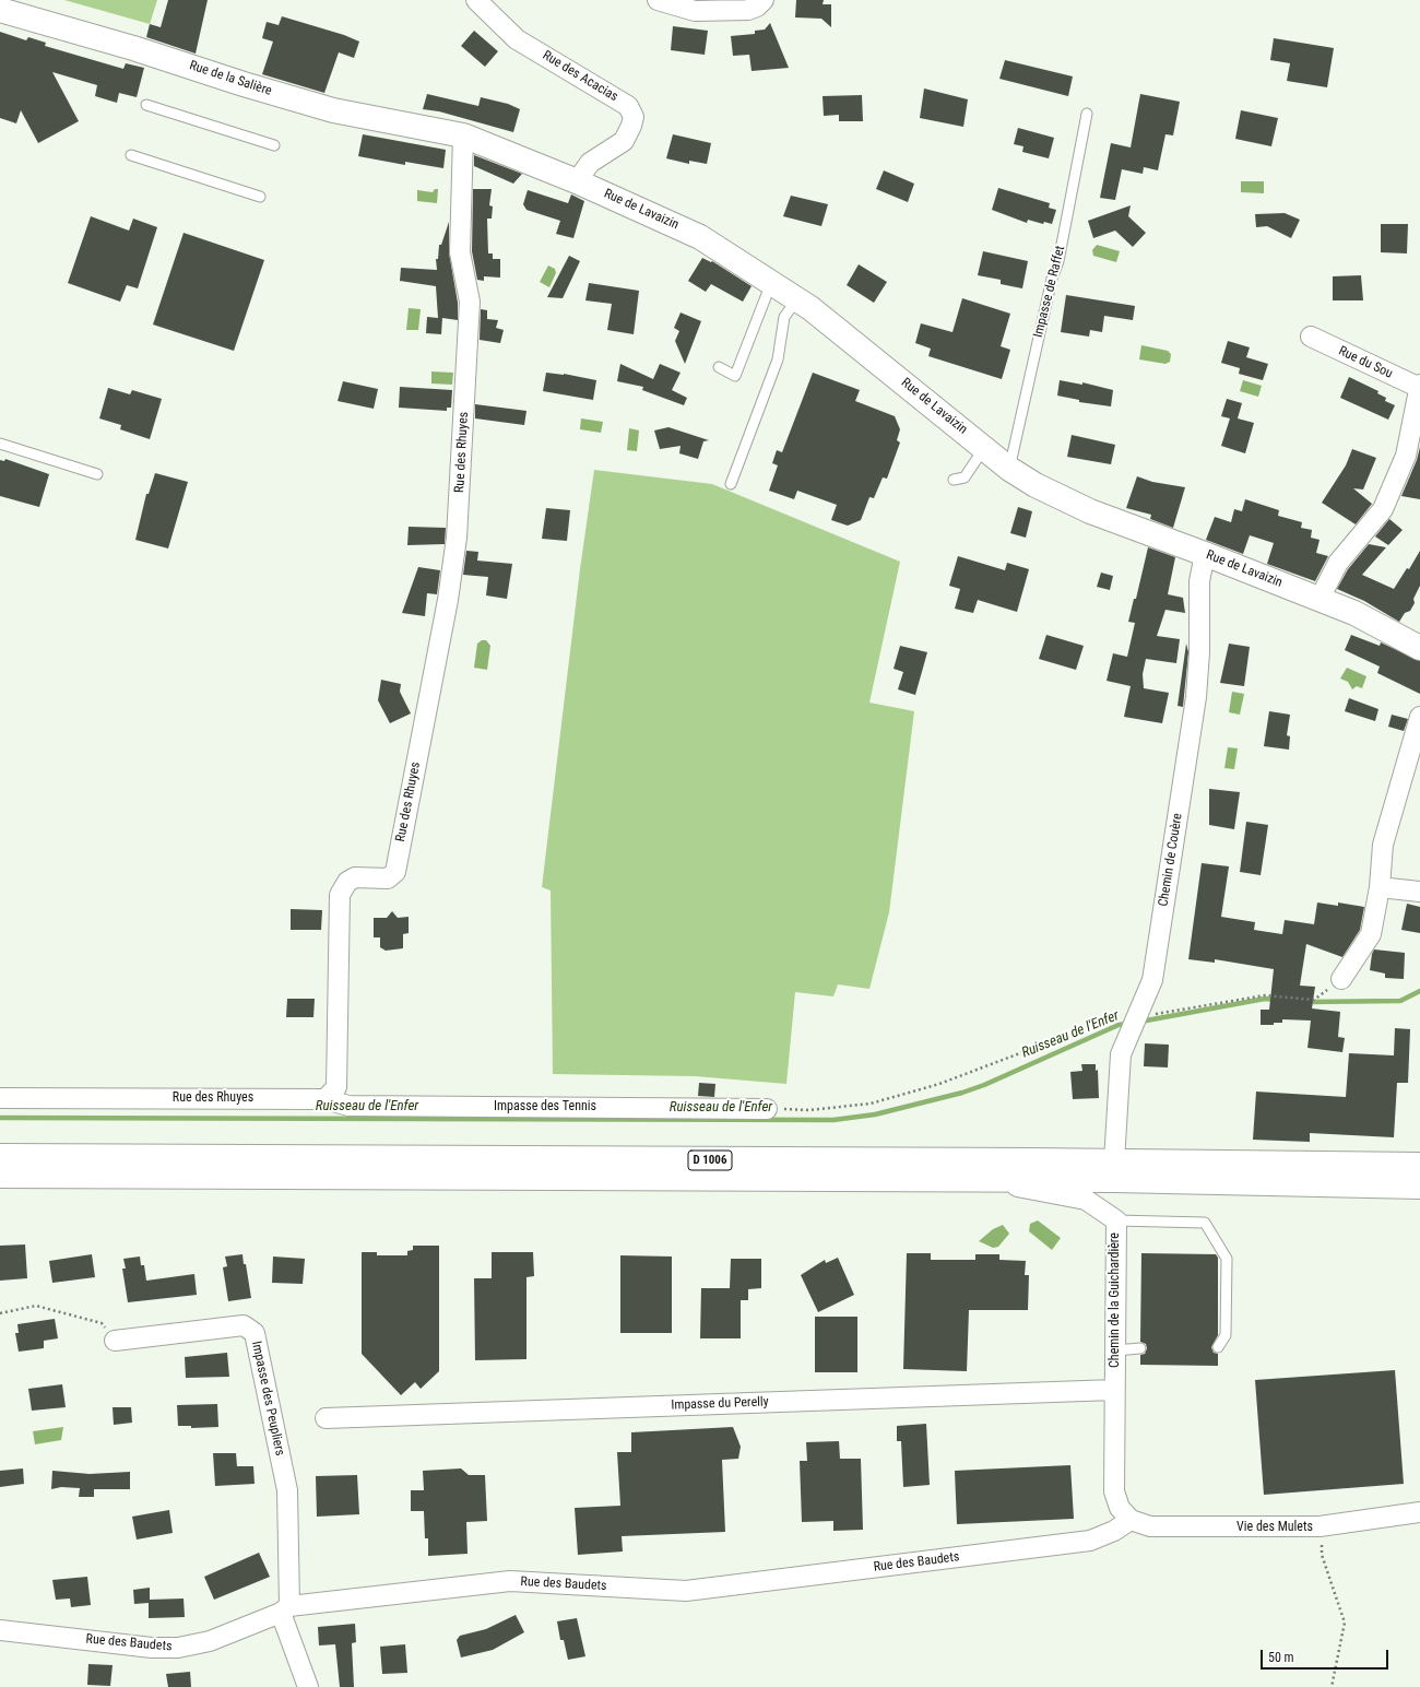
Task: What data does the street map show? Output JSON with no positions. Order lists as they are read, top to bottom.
{
  "streets": {
    "main road": ["Rue de la Salière", "Rue de Lavaizin", "D 1006"],
    "street": [
      "Rue des Acacias",
      "Rue du Sou",
      "Rue des Rhuyes",
      "Chemin de Couère",
      "Impasse des Tennis",
      "Chemin de la Guichardière",
      "Impasse des Peupliers",
      "Impasse du Perelly",
      "Vie des Mulets",
      "Rue des Baudets"
    ],
    "lane": ["Impasse de Raffet"]
  },
  "crossings": [
    ["Rue des Acacias", "Rue de Lavaizin"],
    ["Rue de la Salière", "Rue de Lavaizin"],
    ["Rue de la Salière", "Rue des Rhuyes"],
    ["Rue de Lavaizin", "Impasse de Raffet"],
    ["Rue de Lavaizin", "Rue des Rhuyes"],
    ["Rue de Lavaizin", "Chemin de Couère"],
    ["Rue des Rhuyes", "Impasse des Tennis"],
    ["Chemin de Couère", "D 1006"],
    ["D 1006", "Chemin de la Guichardière"],
    ["Chemin de la Guichardière", "Impasse du Perelly"],
    ["Chemin de la Guichardière", "Vie des Mulets"],
    ["Chemin de la Guichardière", "Rue des Baudets"],
    ["Impasse des Peupliers", "Rue des Baudets"],
    ["Vie des Mulets", "Rue des Baudets"]
  ],
  "water": ["Ruisseau de l'Enfer"],
  "scale_bar": "50 m"
}
